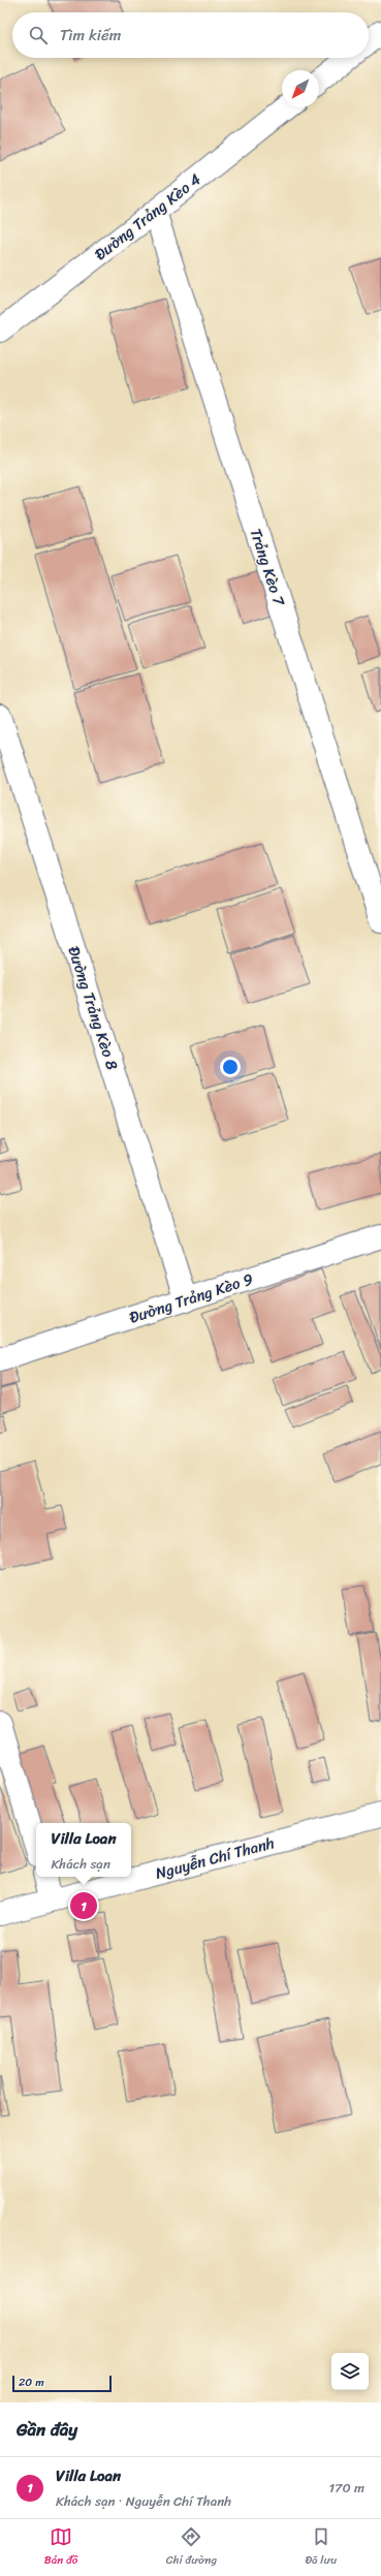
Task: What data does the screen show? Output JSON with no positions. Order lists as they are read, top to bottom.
{
  "streets": {
    "street": [
      "Đường Trảng Kèo 4",
      "Trảng Kèo 7",
      "Đường Trảng Kèo 8",
      "Đường Trảng Kèo 9",
      "Nguyễn Chí Thanh"
    ]
  },
  "crossings": [
    ["Đường Trảng Kèo 4", "Trảng Kèo 7"],
    ["Đường Trảng Kèo 8", "Đường Trảng Kèo 9"]
  ],
  "scale_bar": "20 m",
  "north": "bottom left",
  "page": {
    "search": "Tìm kiếm",
    "popup": ["Villa Loan", "Khách sạn"],
    "pins": "1",
    "scale": "20 m",
    "heading": "Gần đây",
    "list": [
      {
        "mark": "1",
        "name": "Villa Loan",
        "note": "Khách sạn · Nguyễn Chí Thanh",
        "value": "170 m"
      }
    ],
    "nav": ["Bản đồ", "Chỉ đường", "Đã lưu"]
  }
}
